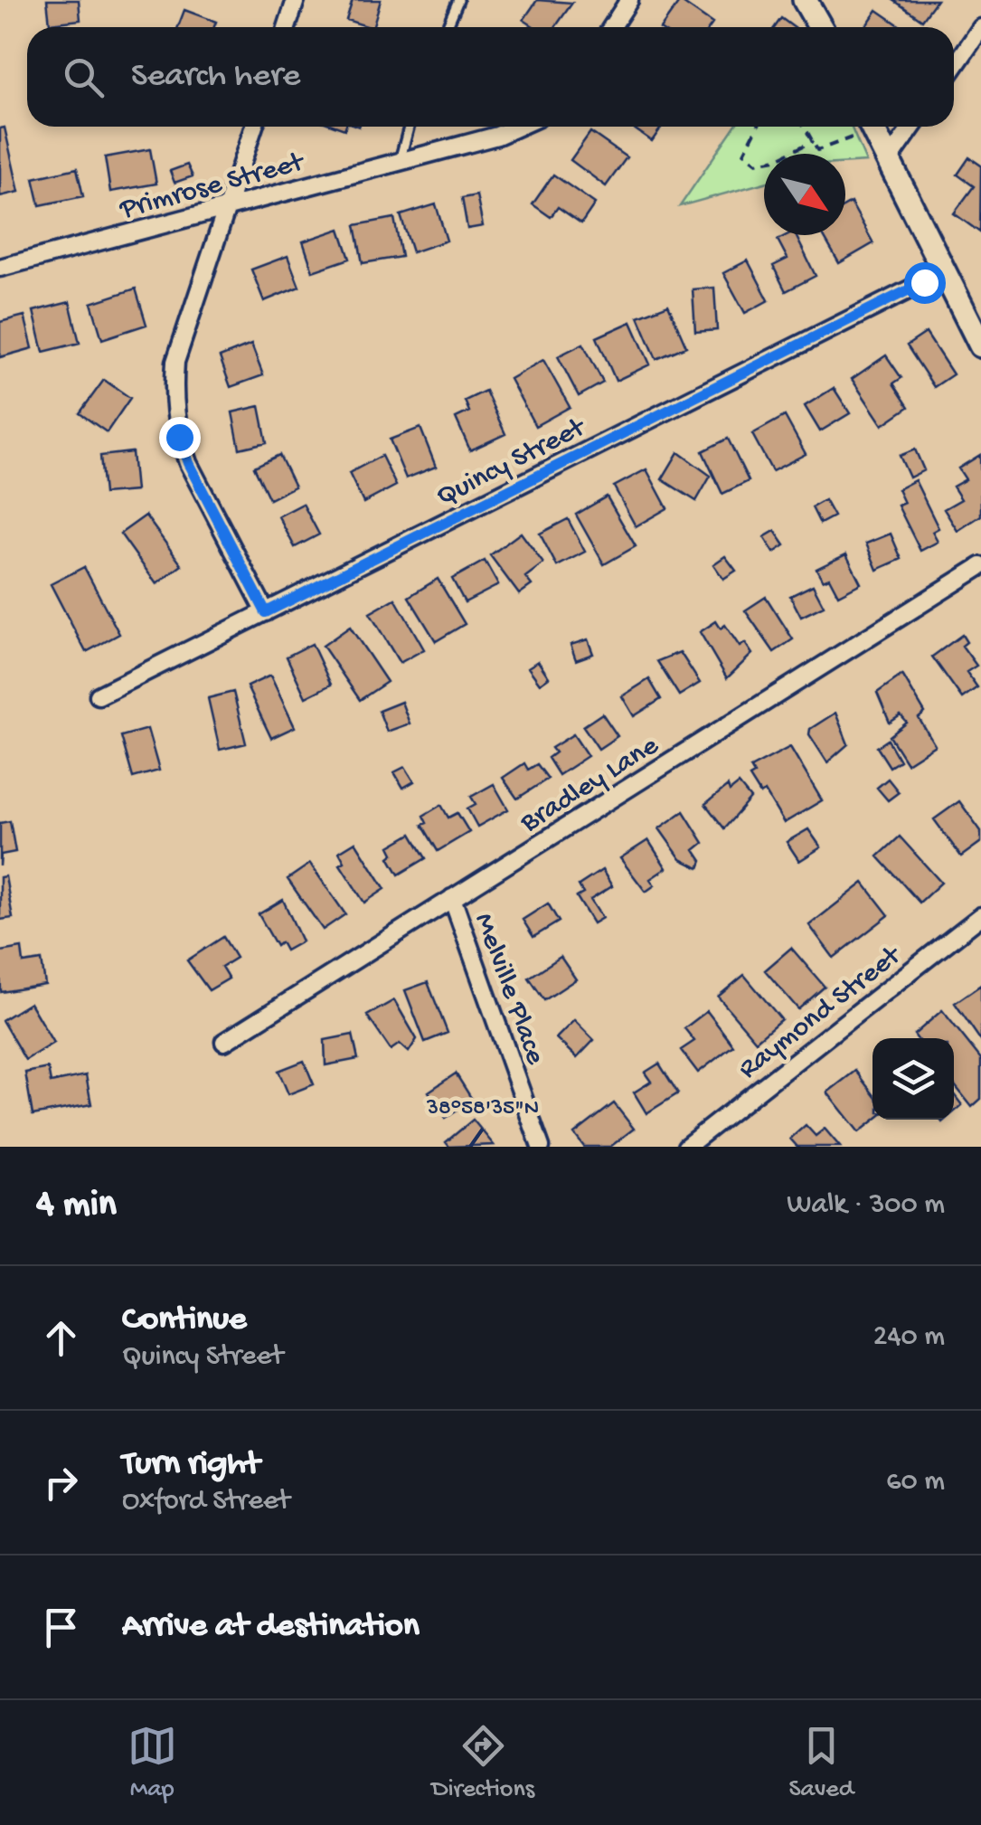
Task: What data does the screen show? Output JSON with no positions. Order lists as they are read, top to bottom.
{
  "streets": {
    "street": [
      "Primrose Street",
      "Quincy Street",
      "Bradley Lane",
      "Melville Place",
      "Raymond Street"
    ]
  },
  "crossings": [
    ["Bradley Lane", "Melville Place"]
  ],
  "north": "bottom right",
  "page": {
    "search": "Search here",
    "heading": ["4 min", "Walk · 300 m"],
    "list": [
      ["Continue", "Quincy Street", "240 m"],
      ["Turn right", "Oxford Street", "60 m"],
      "Arrive at destination"
    ],
    "nav": ["Map", "Directions", "Saved"]
  },
  "coordinates": ["38°58'35\"N"]
}
